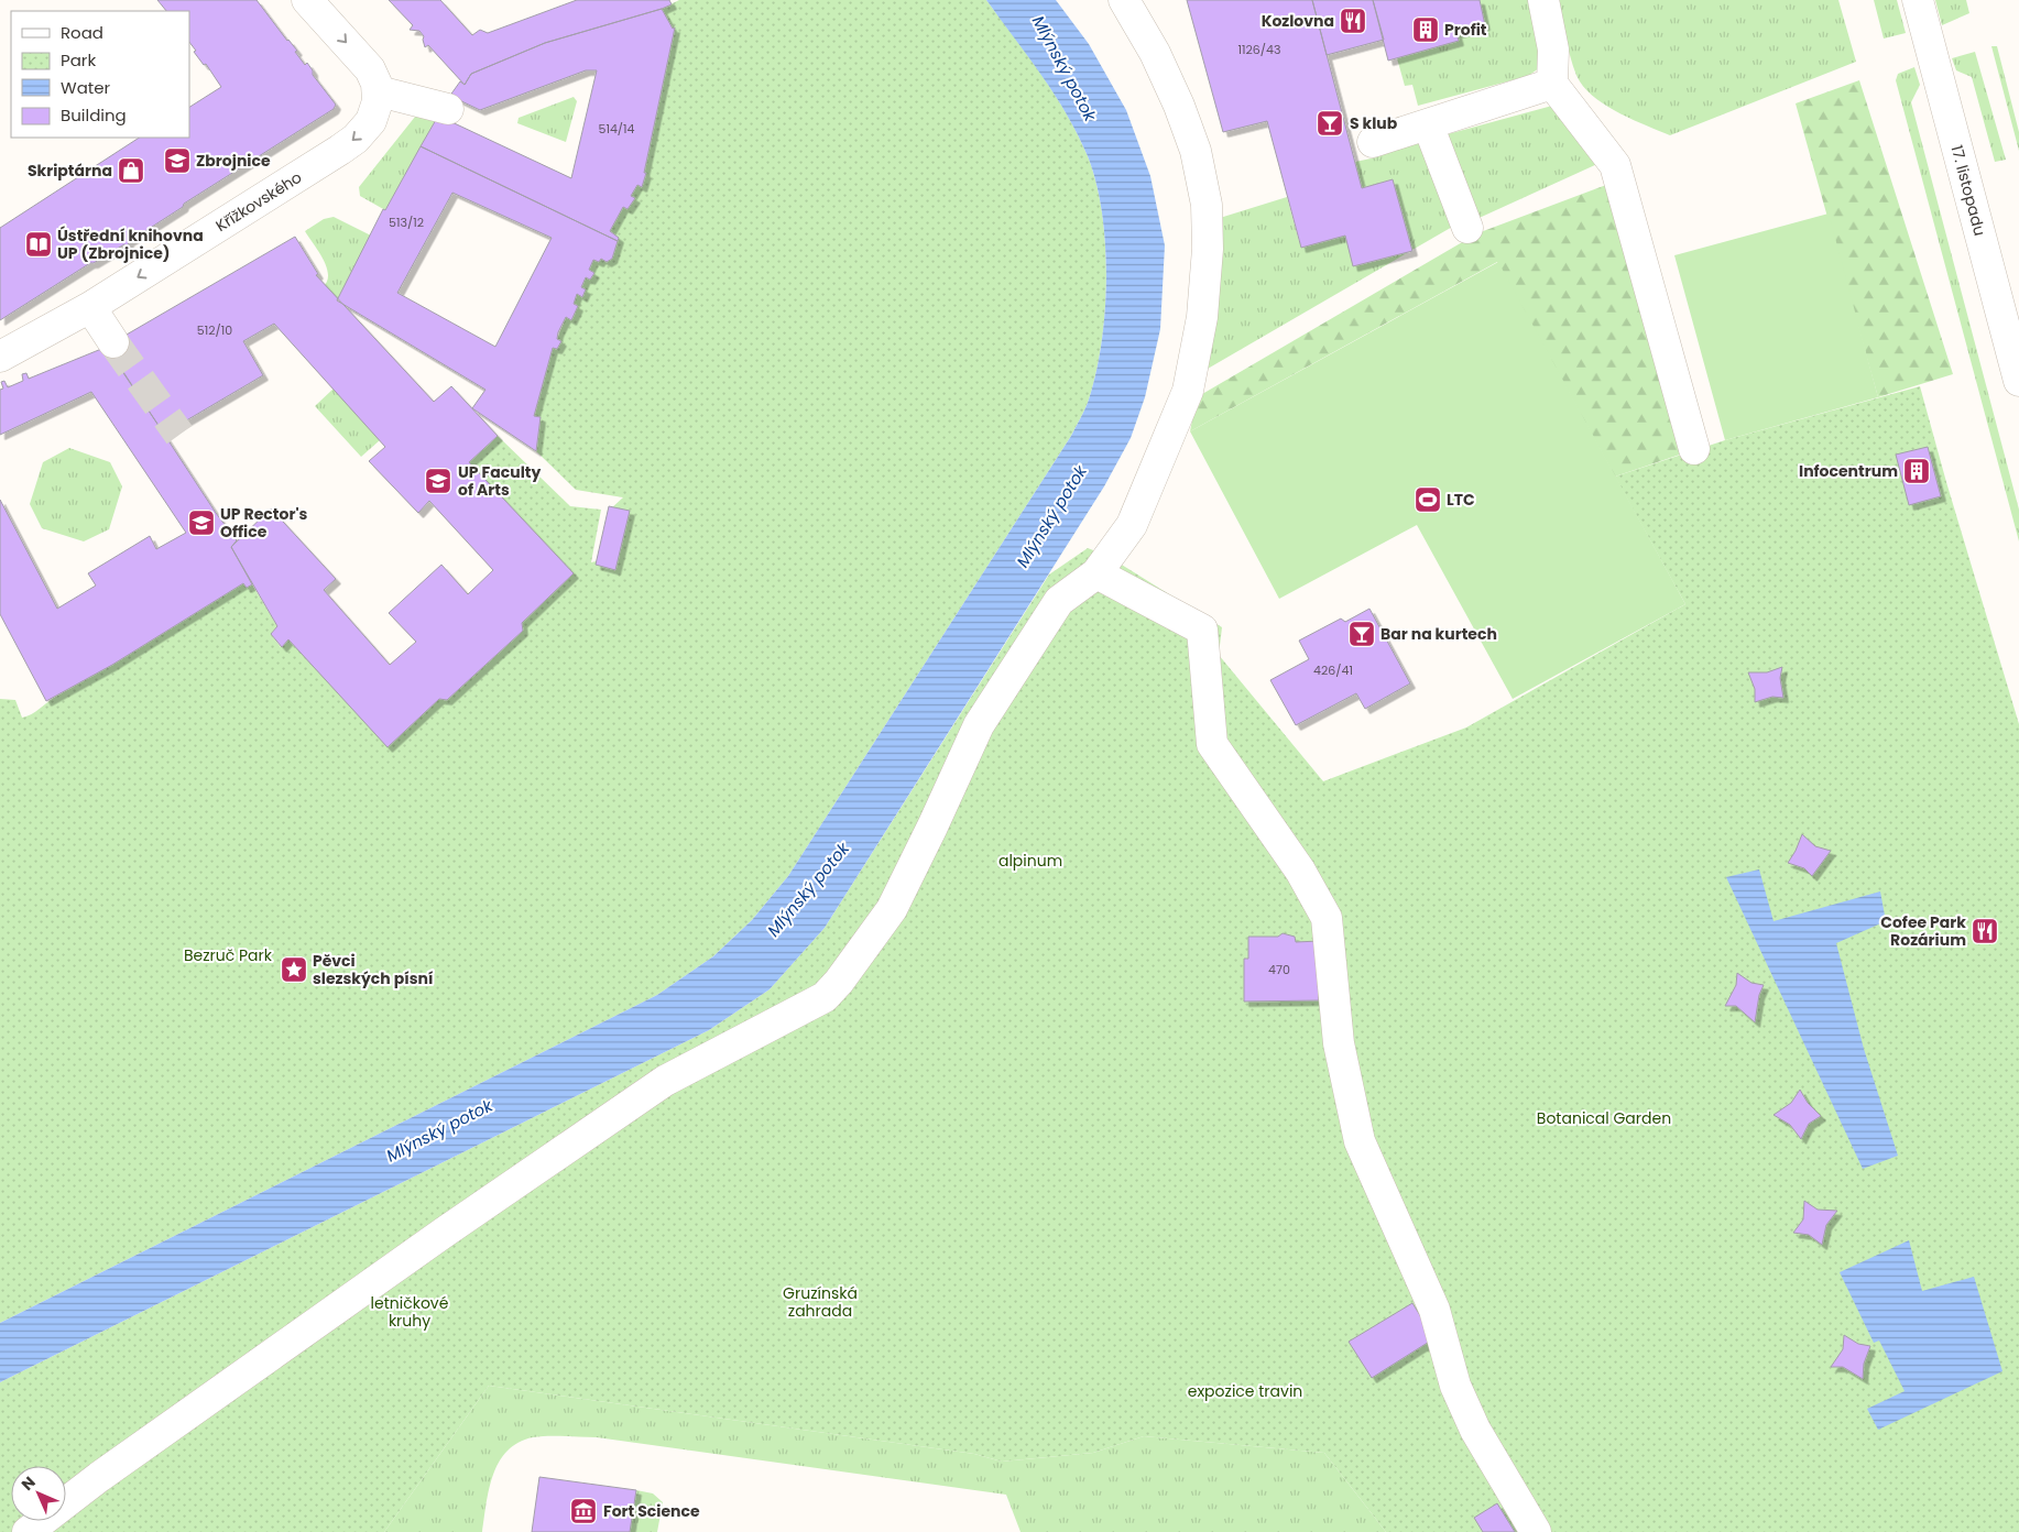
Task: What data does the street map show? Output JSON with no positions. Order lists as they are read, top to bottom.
{
  "streets": {
    "street": ["17. listopadu", "Křížkovského"]
  },
  "one_way": ["Křížkovského"],
  "water": ["Mlýnský potok"],
  "parks": [
    "alpinum",
    "Bezruč Park",
    "Botanical Garden",
    "Gruzínská zahrada",
    "letničkové kruhy",
    "expozice travin"
  ],
  "places": {
    "restaurant": ["Kozlovna", "Cofee Park Rozárium"],
    "building": ["Profit", "Infocentrum"],
    "bar": ["S klub", "Bar na kurtech"],
    "school or university": ["Zbrojnice", "UP Faculty of Arts", "UP Rector's Office"],
    "shop": ["Skriptárna"],
    "library": ["Ústřední knihovna UP (Zbrojnice)"],
    "sports": ["LTC"],
    "place": ["Pěvci slezských písní"],
    "museum": ["Fort Science"]
  },
  "house_numbers": [
    "1126/43",
    "514/14",
    "513/12",
    "512/10",
    "426/41",
    "470"
  ],
  "legend": [
    "Road",
    "Park",
    "Water",
    "Building"
  ],
  "north": "top left"
}
